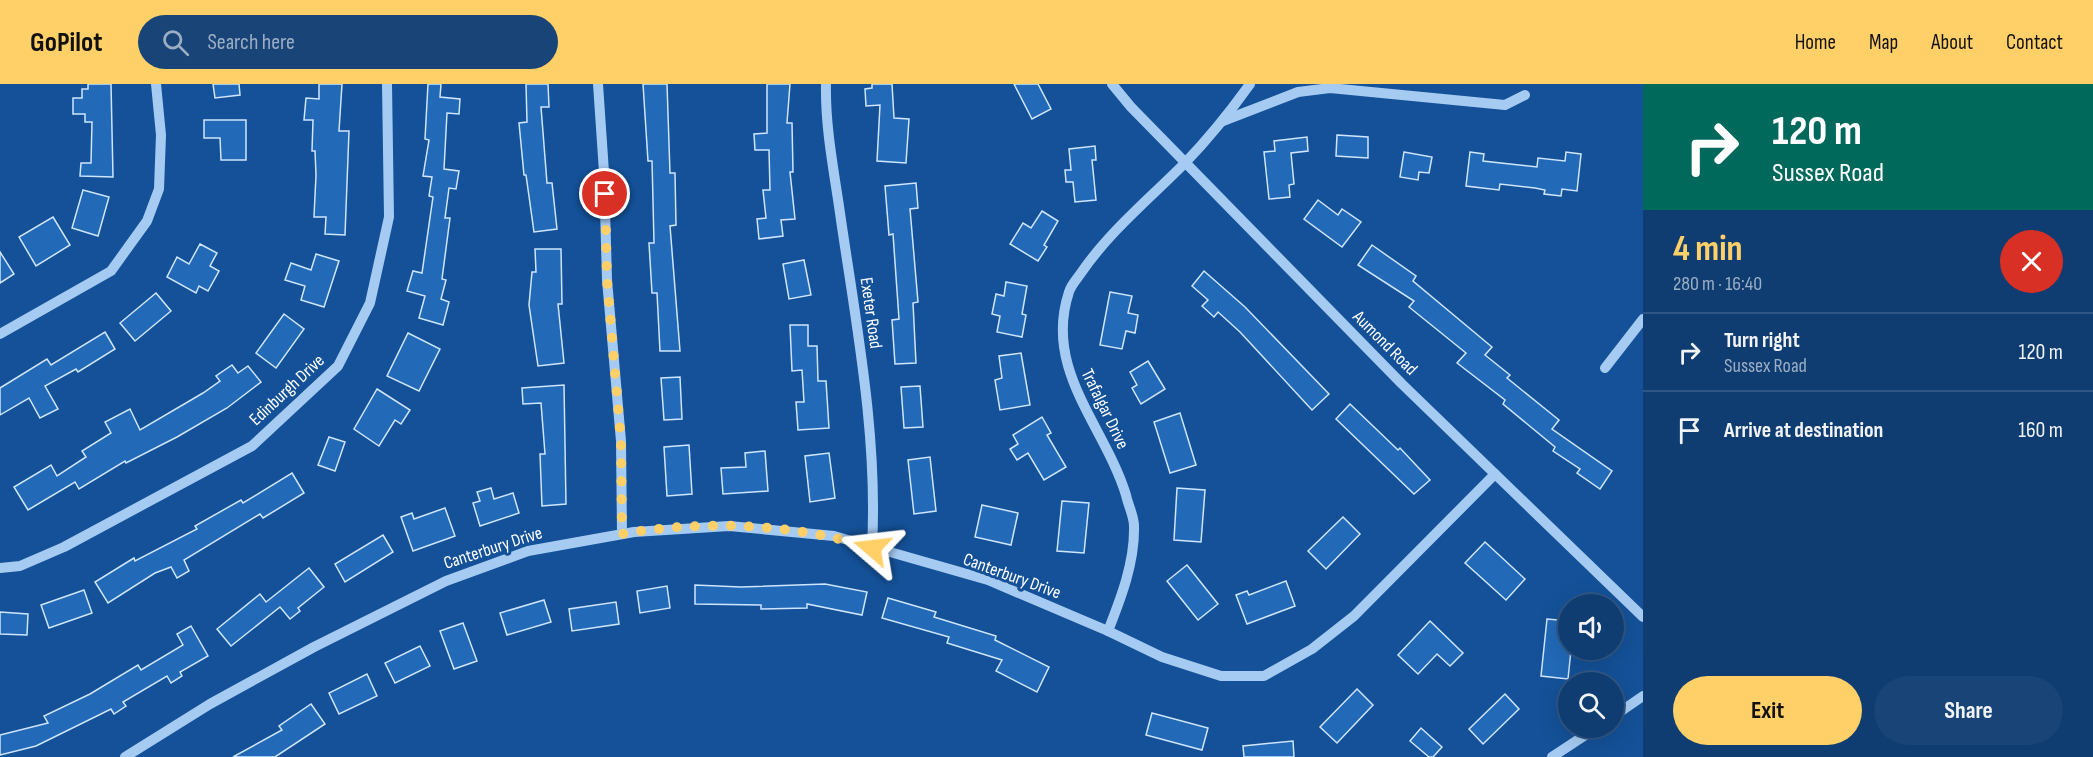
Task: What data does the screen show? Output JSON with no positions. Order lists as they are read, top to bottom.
{
  "streets": {
    "street": [
      "Exeter Road",
      "Aumond Road",
      "Edinburgh Drive",
      "Trafalgar Drive",
      "Canterbury Drive"
    ]
  },
  "crossings": [
    ["Exeter Road", "Canterbury Drive"],
    ["Aumond Road", "Trafalgar Drive"],
    ["Aumond Road", "Canterbury Drive"],
    ["Trafalgar Drive", "Canterbury Drive"]
  ],
  "page": {
    "header": "GoPilot",
    "search": "Search here",
    "nav": [
      "Home",
      "Map",
      "About",
      "Contact"
    ],
    "turn": ["120 m", "Sussex Road"],
    "heading": ["4 min", "280 m · 16:40"],
    "list": [
      {
        "name": "Turn right",
        "note": "Sussex Road",
        "value": "120 m"
      },
      {
        "name": "Arrive at destination",
        "value": "160 m"
      }
    ],
    "buttons": ["Exit", "Share"]
  }
}
